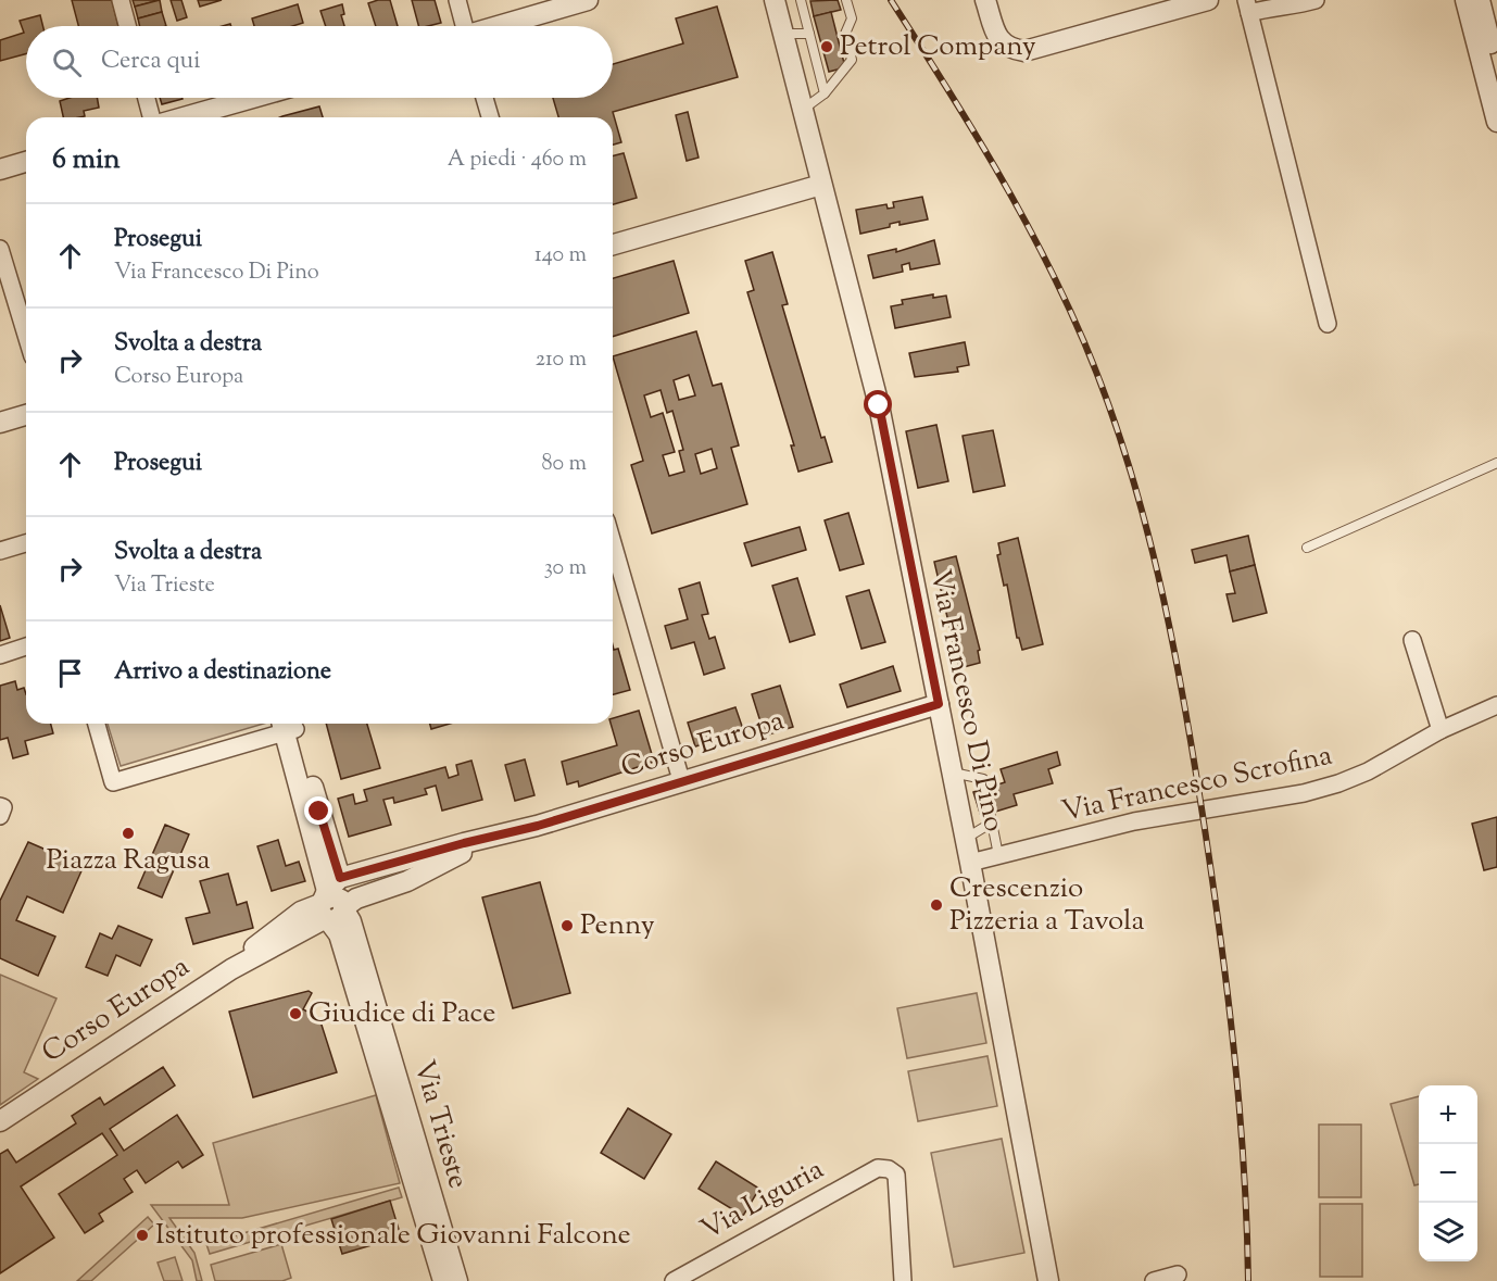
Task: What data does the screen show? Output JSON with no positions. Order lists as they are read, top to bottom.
{
  "streets": {
    "street": [
      "Via Francesco Di Pino",
      "Corso Europa",
      "Via Francesco Scrofina",
      "Via Trieste",
      "Via Liguria"
    ]
  },
  "crossings": [
    ["Via Francesco Di Pino", "Corso Europa"],
    ["Via Francesco Di Pino", "Via Francesco Scrofina"],
    ["Corso Europa", "Via Trieste"]
  ],
  "places": [
    "Petrol Company",
    "Piazza Ragusa",
    "Crescenzio Pizzeria a Tavola",
    "Penny",
    "Giudice di Pace",
    "Istituto professionale Giovanni Falcone"
  ],
  "page": {
    "search": "Cerca qui",
    "heading": ["6 min", "A piedi · 460 m"],
    "list": [
      ["Prosegui", "Via Francesco Di Pino", "140 m"],
      ["Svolta a destra", "Corso Europa", "210 m"],
      ["Prosegui", "80 m"],
      ["Svolta a destra", "Via Trieste", "30 m"],
      "Arrivo a destinazione"
    ],
    "map_buttons": ["+", "−"]
  }
}
